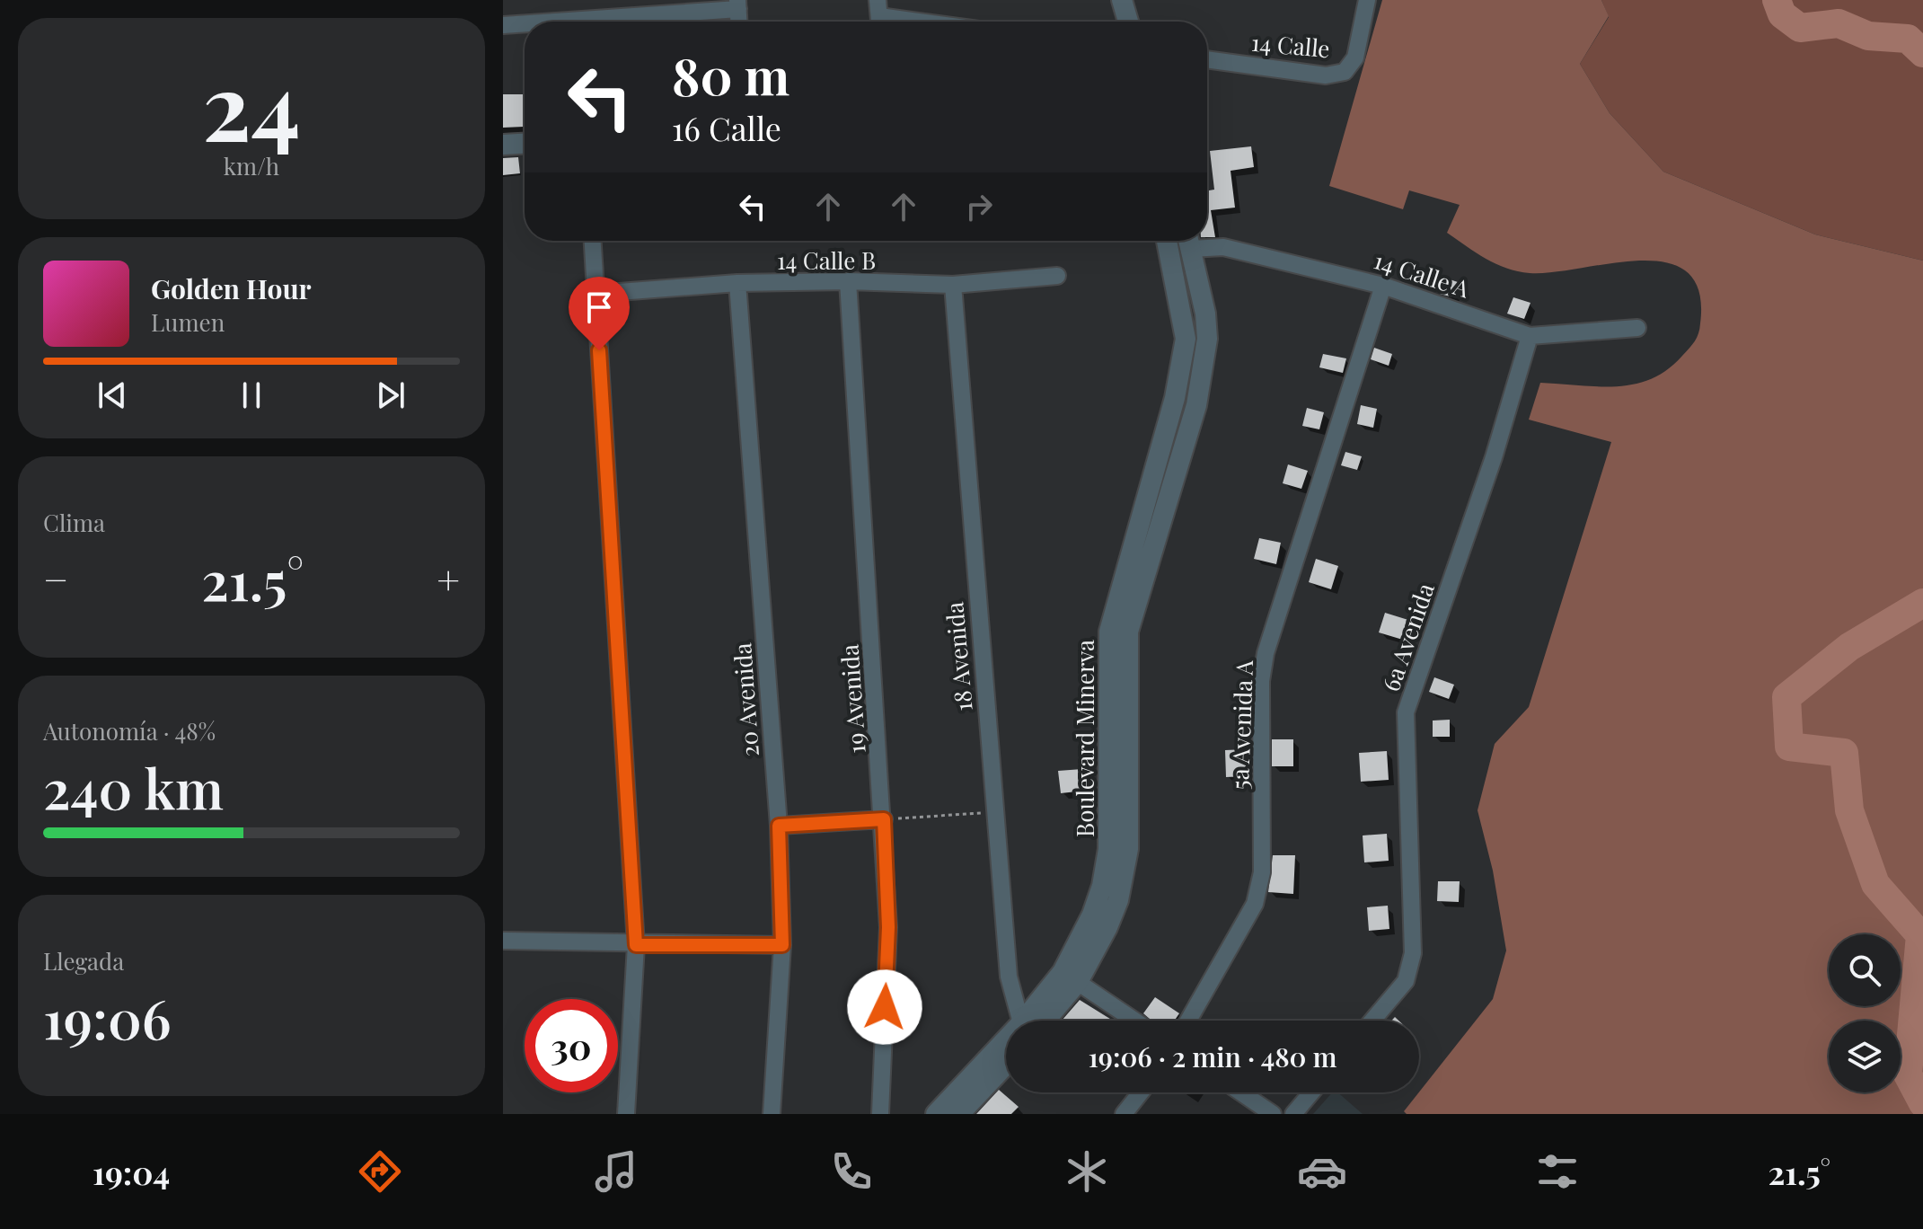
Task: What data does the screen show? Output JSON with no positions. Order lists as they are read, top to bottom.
{
  "streets": {
    "street": [
      "14 Calle",
      "14 Calle B",
      "14 Calle A",
      "6a Avenida",
      "18 Avenida",
      "19 Avenida",
      "20 Avenida",
      "5a Avenida A",
      "Boulevard Minerva"
    ]
  },
  "crossings": [
    ["14 Calle B", "18 Avenida"],
    ["14 Calle B", "19 Avenida"],
    ["14 Calle B", "20 Avenida"],
    ["14 Calle A", "6a Avenida"],
    ["14 Calle A", "5a Avenida A"]
  ],
  "page": {
    "tile": [
      ["24", "km/h"],
      "Clima",
      ["Autonomía · 48%", "240 km"],
      ["Llegada", "19:06"]
    ],
    "turn": ["80 m", "16 Calle"],
    "song": ["Golden Hour", "Lumen"],
    "heat": ["−", "21.5°", "+"],
    "limit": "30",
    "trip": "19:06 · 2 min · 480 m",
    "tabs": ["19:04", "21.5°"]
  }
}
